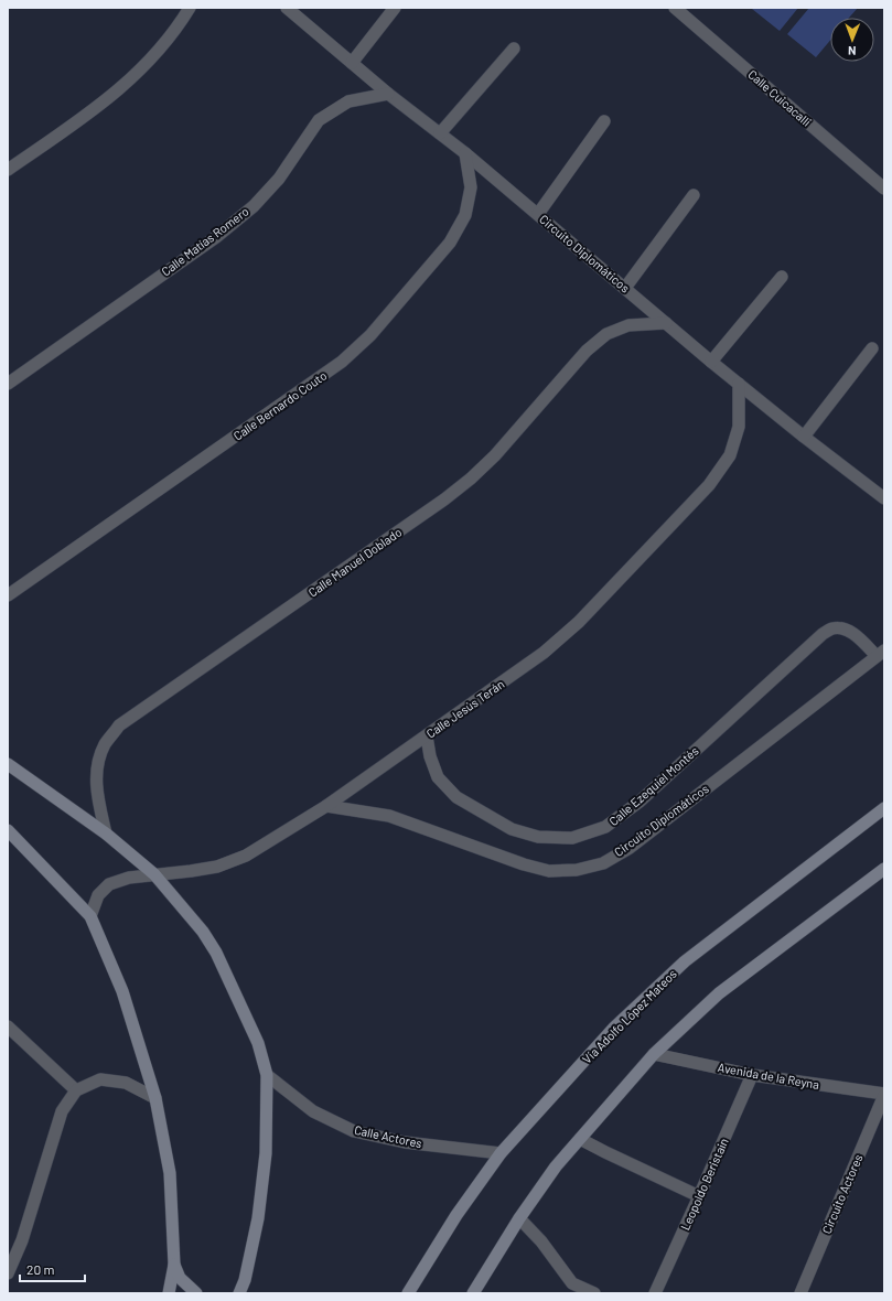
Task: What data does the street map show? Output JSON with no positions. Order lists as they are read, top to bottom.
{
  "streets": {
    "main road": ["Via Adolfo López Mateos"],
    "street": [
      "Calle Cuicacalli",
      "Calle Matías Romero",
      "Circuito Diplomáticos",
      "Calle Bernardo Couto",
      "Calle Manuel Doblado",
      "Calle Jesús Terán",
      "Calle Ezequiel Montés",
      "Avenida de la Reyna",
      "Calle Actores",
      "Leopoldo Beristain",
      "Circuito Actores"
    ]
  },
  "crossings": [
    ["Calle Matías Romero", "Circuito Diplomáticos"],
    ["Circuito Diplomáticos", "Calle Bernardo Couto"],
    ["Circuito Diplomáticos", "Calle Manuel Doblado"],
    ["Circuito Diplomáticos", "Calle Jesús Terán"],
    ["Circuito Diplomáticos", "Calle Ezequiel Montés"],
    ["Calle Jesús Terán", "Calle Ezequiel Montés"],
    ["Via Adolfo López Mateos", "Calle Actores"],
    ["Avenida de la Reyna", "Leopoldo Beristain"],
    ["Avenida de la Reyna", "Circuito Actores"]
  ],
  "scale_bar": "20 m",
  "north": "bottom"
}
